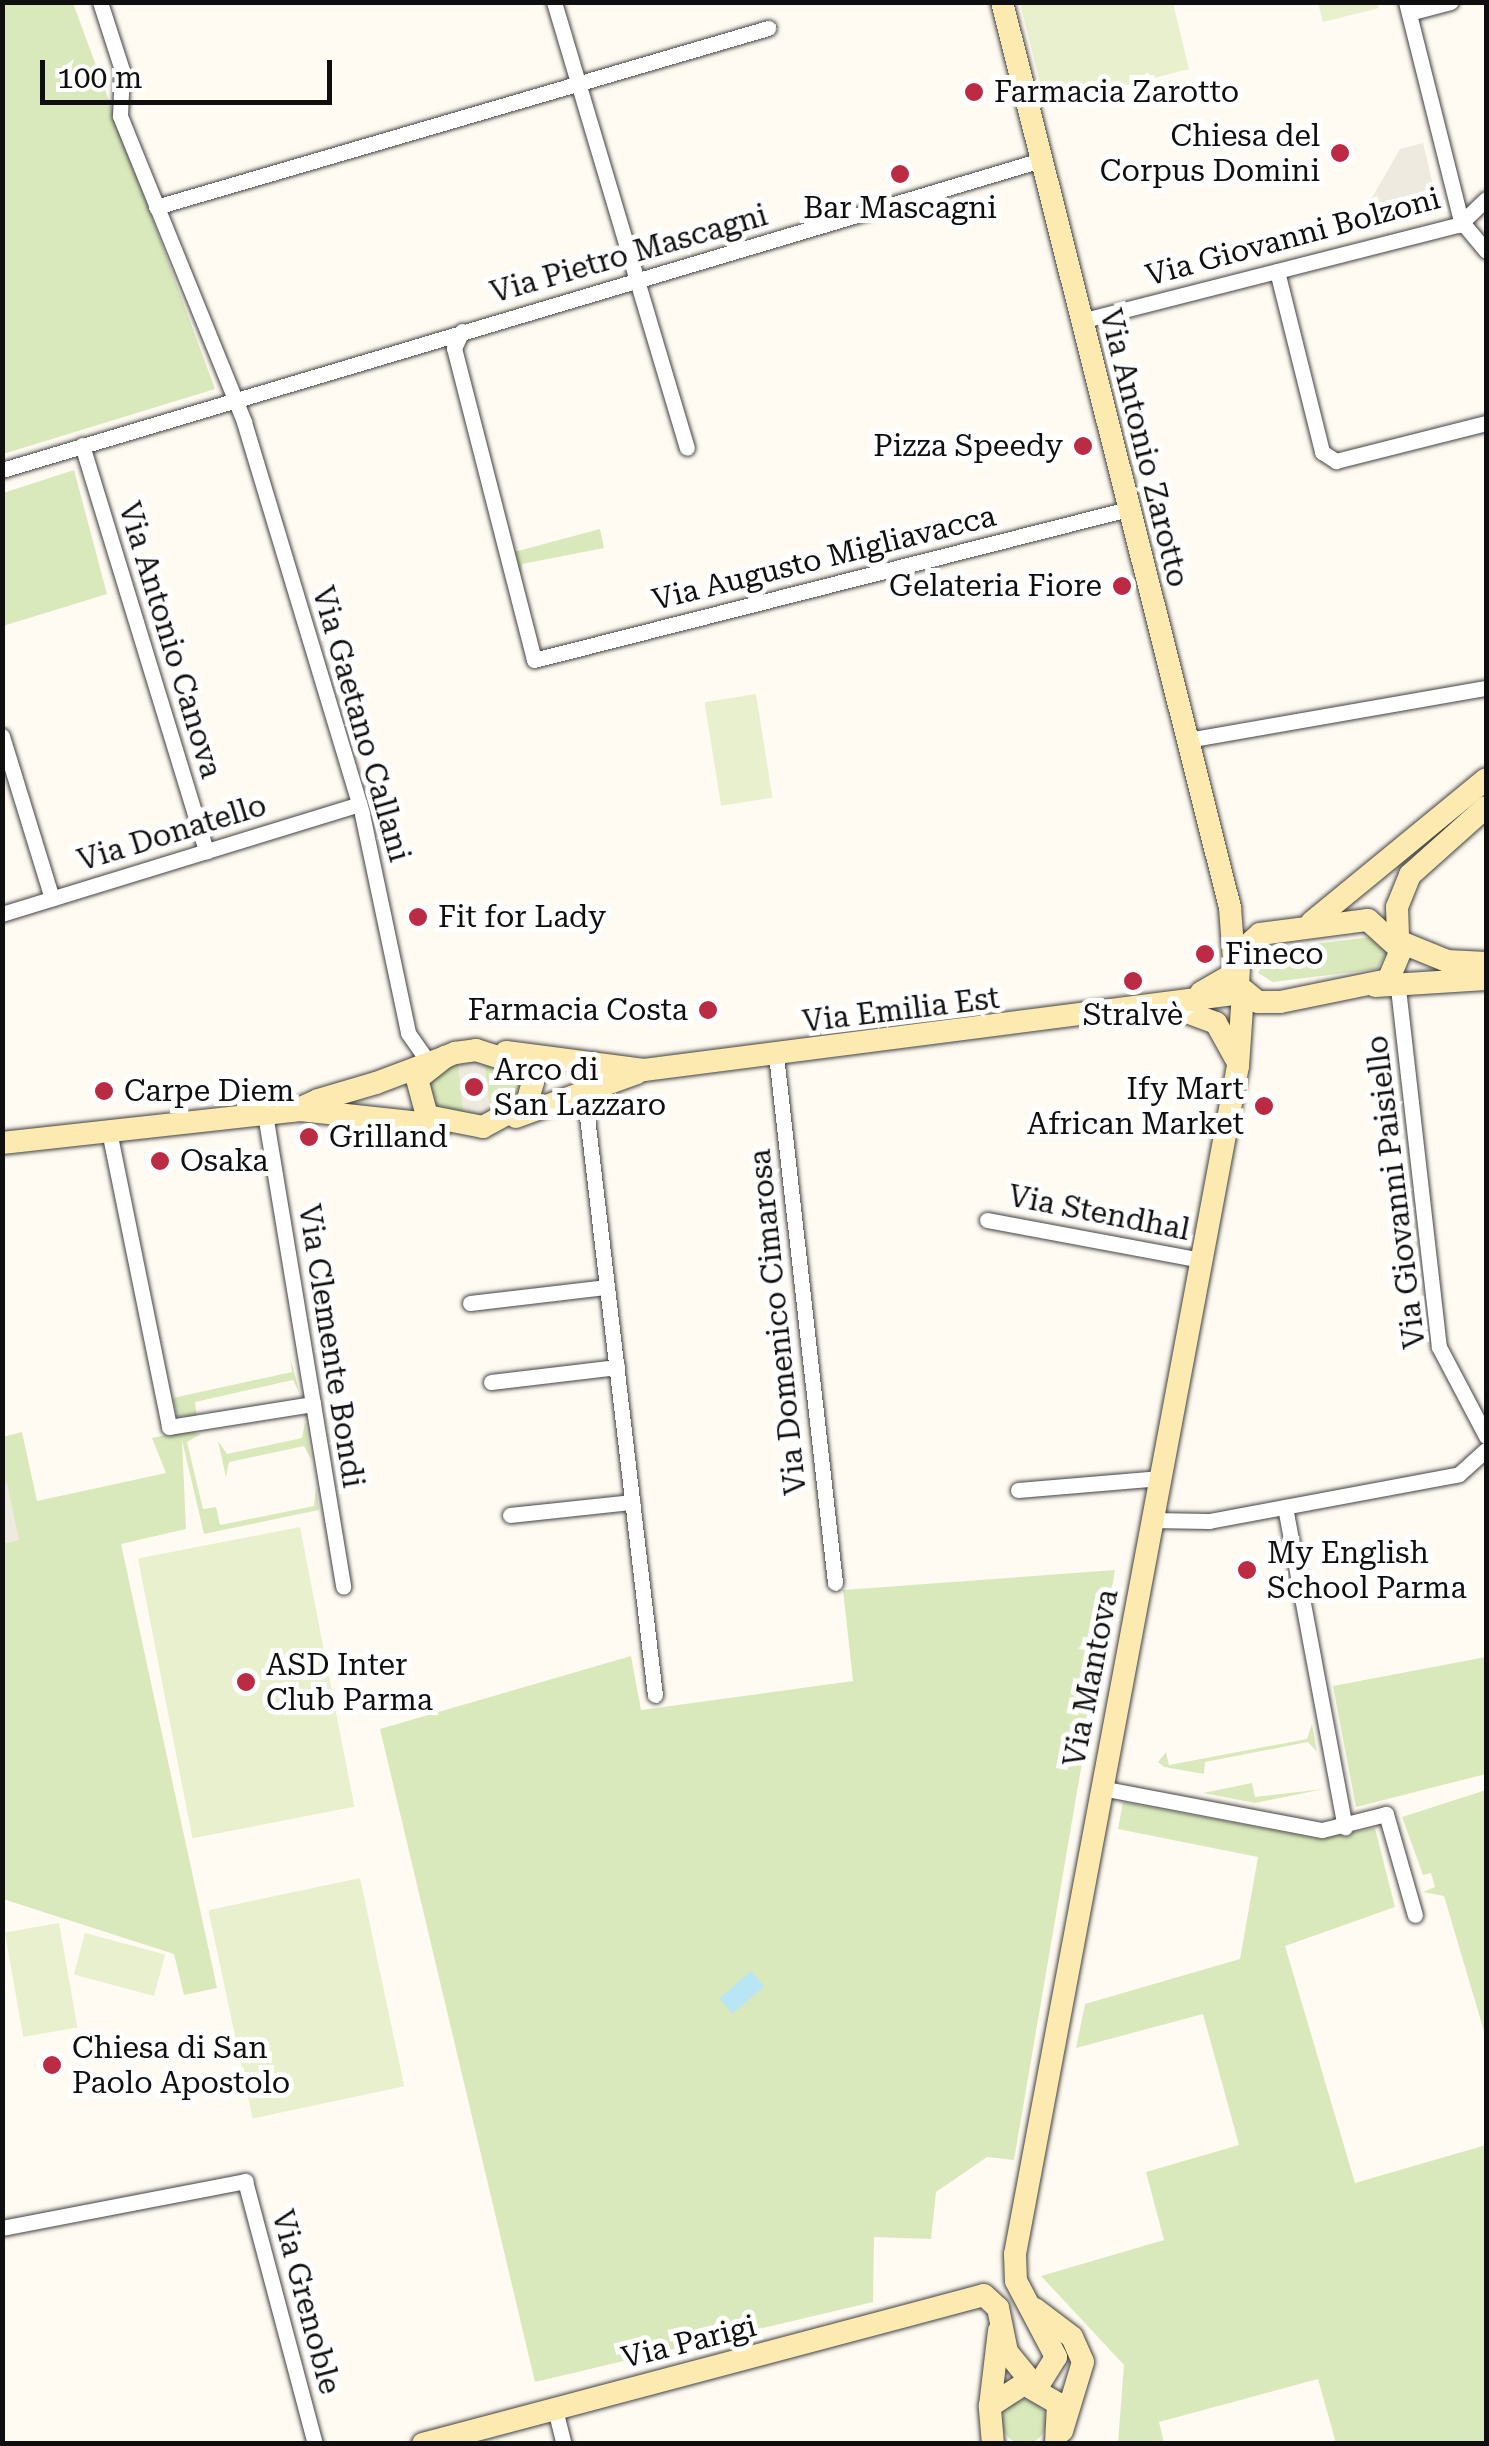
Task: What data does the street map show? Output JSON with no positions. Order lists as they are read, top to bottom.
{
  "streets": {
    "main road": [
      "Via Antonio Zarotto",
      "Via Emilia Est",
      "Via Mantova",
      "Via Parigi"
    ],
    "street": [
      "Via Giovanni Bolzoni",
      "Via Pietro Mascagni",
      "Via Augusto Migliavacca",
      "Via Antonio Canova",
      "Via Gaetano Callani",
      "Via Donatello",
      "Via Giovanni Paisiello",
      "Via Stendhal",
      "Via Domenico Cimarosa",
      "Via Clemente Bondi",
      "Via Grenoble"
    ]
  },
  "crossings": [
    ["Via Giovanni Bolzoni", "Via Antonio Zarotto"],
    ["Via Pietro Mascagni", "Via Antonio Zarotto"],
    ["Via Pietro Mascagni", "Via Augusto Migliavacca"],
    ["Via Pietro Mascagni", "Via Antonio Canova"],
    ["Via Pietro Mascagni", "Via Gaetano Callani"],
    ["Via Antonio Zarotto", "Via Augusto Migliavacca"],
    ["Via Antonio Zarotto", "Via Emilia Est"],
    ["Via Antonio Zarotto", "Via Mantova"],
    ["Via Antonio Canova", "Via Donatello"],
    ["Via Gaetano Callani", "Via Donatello"],
    ["Via Gaetano Callani", "Via Emilia Est"],
    ["Via Emilia Est", "Via Giovanni Paisiello"],
    ["Via Emilia Est", "Via Domenico Cimarosa"],
    ["Via Emilia Est", "Via Clemente Bondi"],
    ["Via Emilia Est", "Via Mantova"],
    ["Via Stendhal", "Via Mantova"]
  ],
  "places": [
    "Farmacia Zarotto",
    "Chiesa del Corpus Domini",
    "Bar Mascagni",
    "Pizza Speedy",
    "Gelateria Fiore",
    "Fit for Lady",
    "Fineco",
    "Stralvè",
    "Farmacia Costa",
    "Arco di San Lazzaro",
    "Carpe Diem",
    "Ify Mart African Market",
    "Grilland",
    "Osaka",
    "My English School Parma",
    "ASD Inter Club Parma",
    "Chiesa di San Paolo Apostolo"
  ],
  "scale_bar": "100 m"
}
